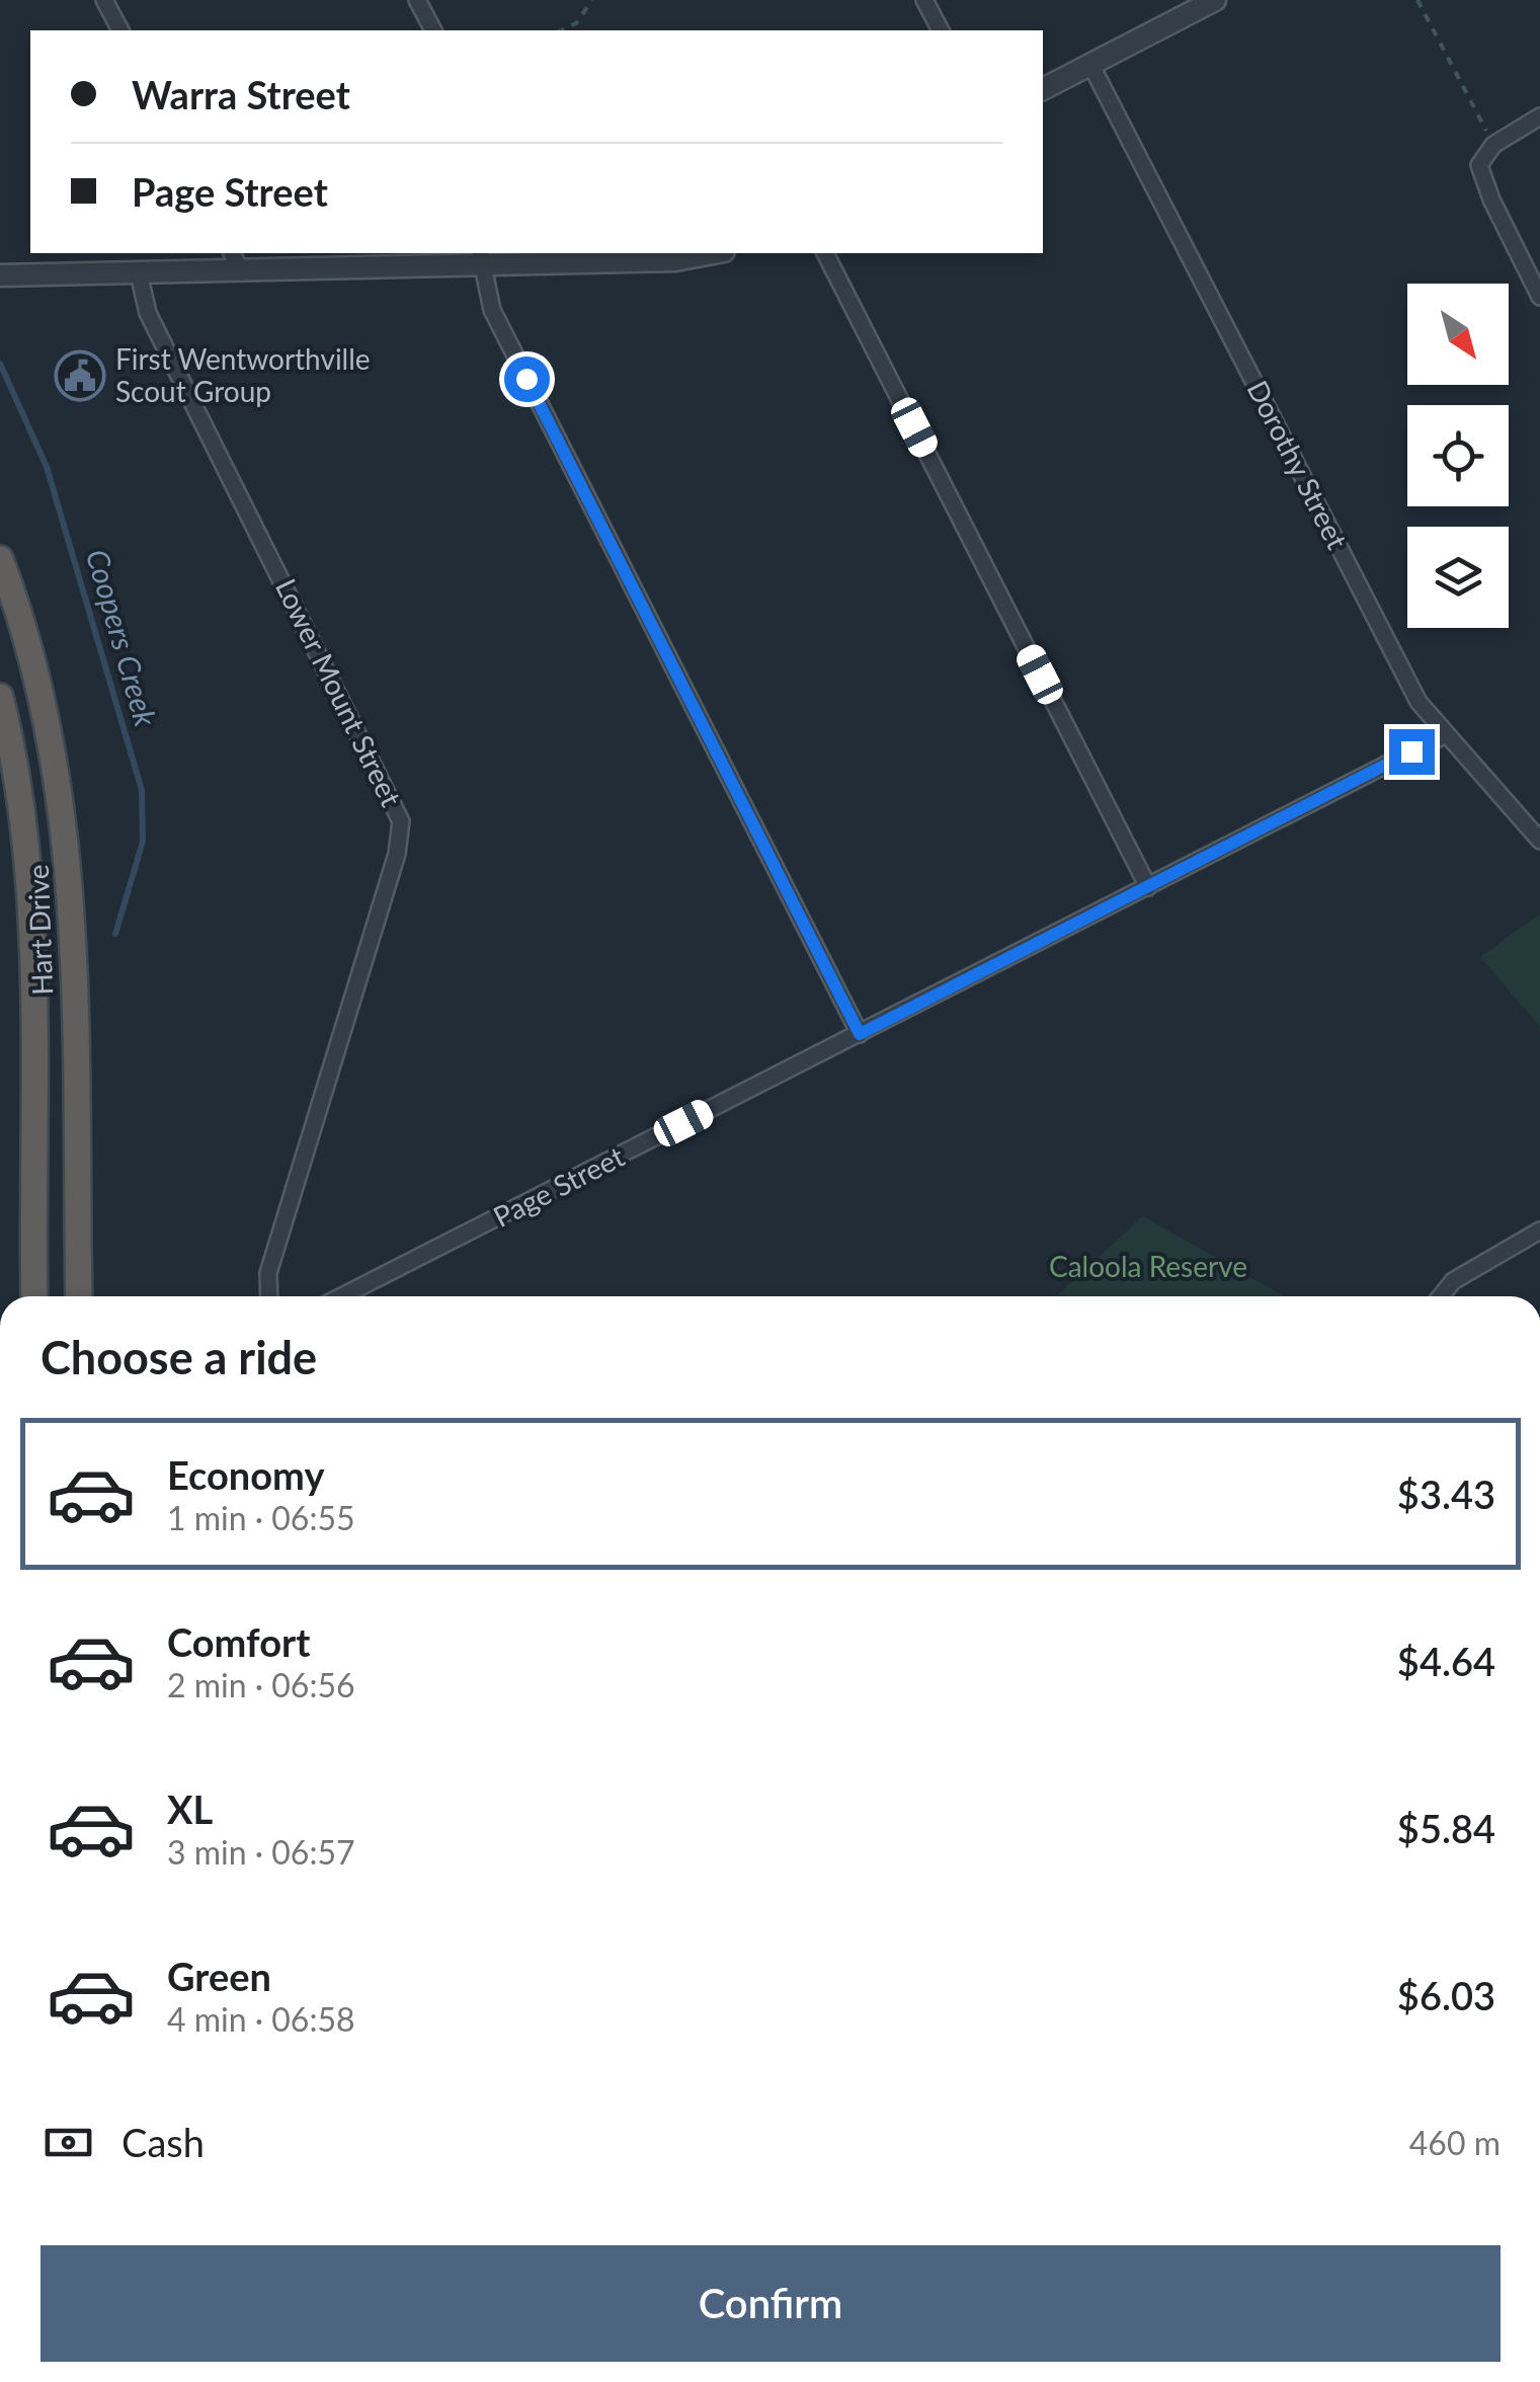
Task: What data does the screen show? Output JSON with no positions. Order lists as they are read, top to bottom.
{
  "streets": {
    "highway": ["Hart Drive"],
    "street": ["Dorothy Street", "Lower Mount Street", "Page Street"]
  },
  "crossings": [
    ["Dorothy Street", "Page Street"]
  ],
  "water": ["Coopers Creek"],
  "parks": ["Caloola Reserve"],
  "places": {
    "public building": ["First Wentworthville Scout Group"]
  },
  "north": "bottom right",
  "page": {
    "banner": ["Warra Street", "Page Street"],
    "heading": "Choose a ride",
    "list": [
      {
        "name": "Economy",
        "note": "1 min · 06:55",
        "value": "$3.43"
      },
      {
        "name": "Comfort",
        "note": "2 min · 06:56",
        "value": "$4.64"
      },
      {
        "name": "XL",
        "note": "3 min · 06:57",
        "value": "$5.84"
      },
      {
        "name": "Green",
        "note": "4 min · 06:58",
        "value": "$6.03"
      }
    ],
    "pay": ["Cash", "460 m"],
    "buttons": "Confirm"
  }
}
